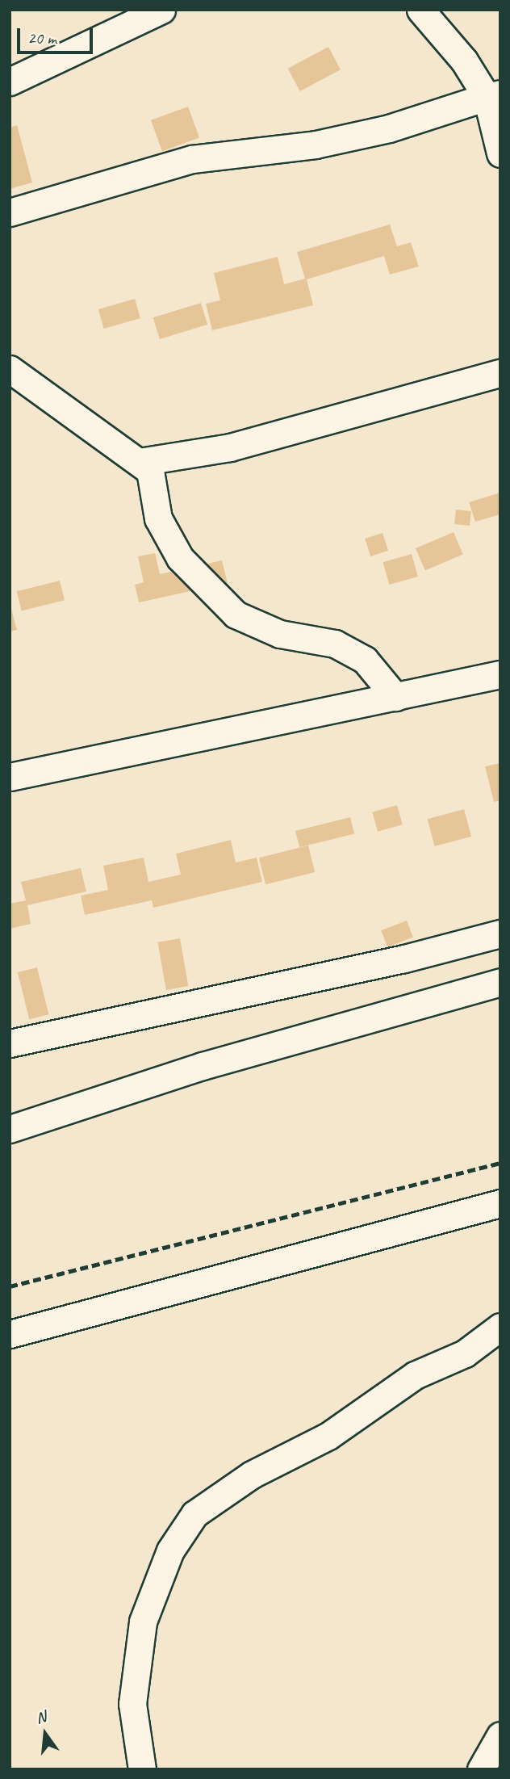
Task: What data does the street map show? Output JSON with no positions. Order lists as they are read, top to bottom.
{
  "scale_bar": "20 m",
  "north": "top"
}
